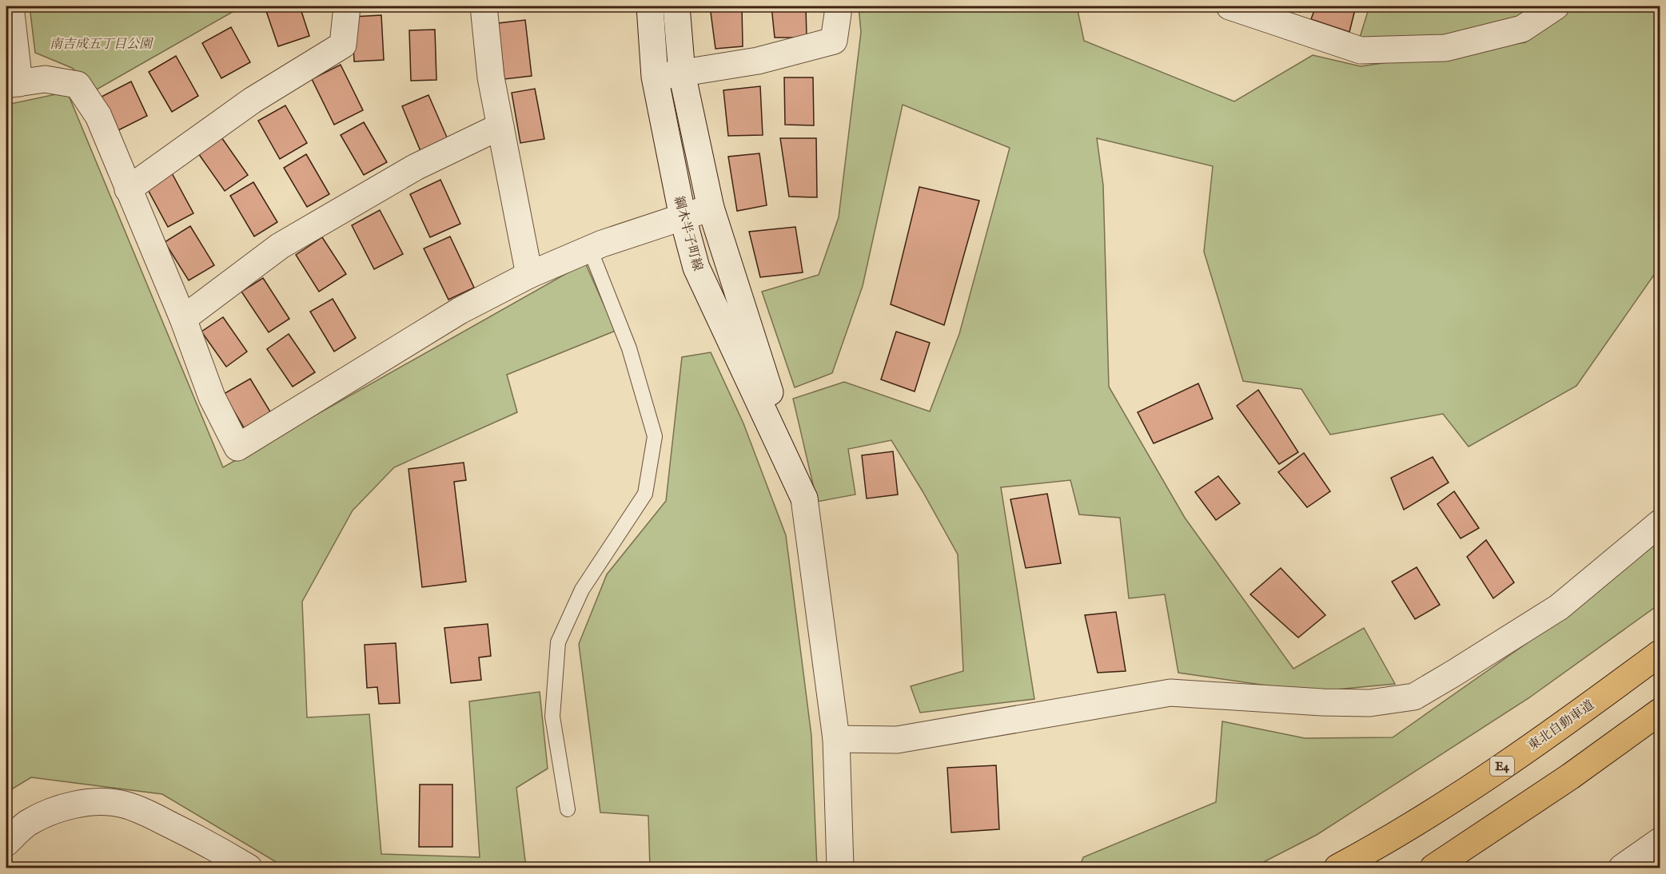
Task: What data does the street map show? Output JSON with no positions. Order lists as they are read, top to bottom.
{
  "streets": {
    "highway": ["東北自動車道", "E4"],
    "street": ["綱木半子町線"]
  },
  "parks": ["南吉成五丁目公園"]
}
